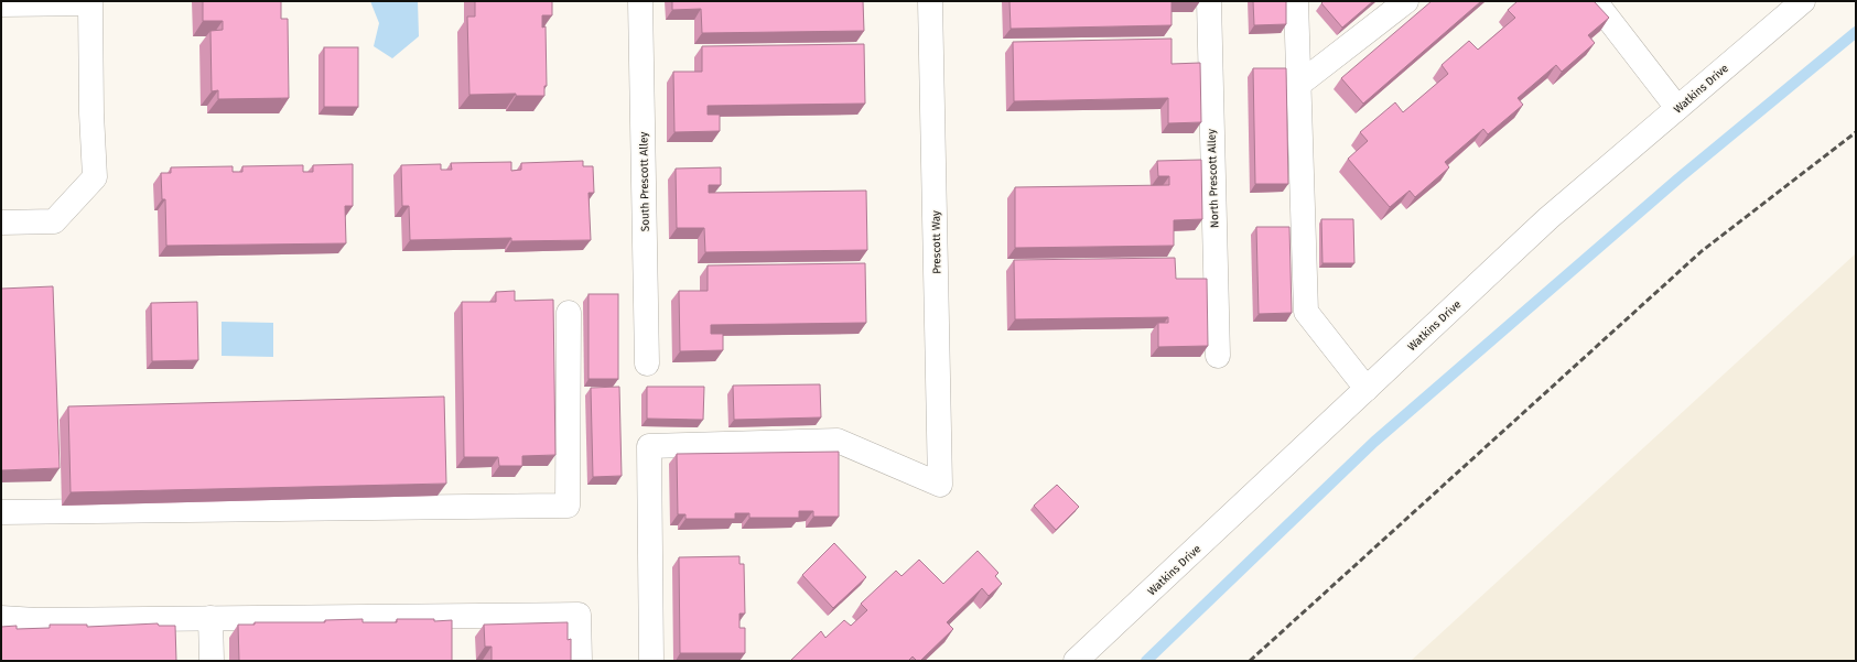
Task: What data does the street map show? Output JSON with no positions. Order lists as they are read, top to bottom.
{
  "streets": {
    "street": [
      "Watkins Drive",
      "North Prescott Alley",
      "South Prescott Alley",
      "Prescott Way"
    ]
  }
}
